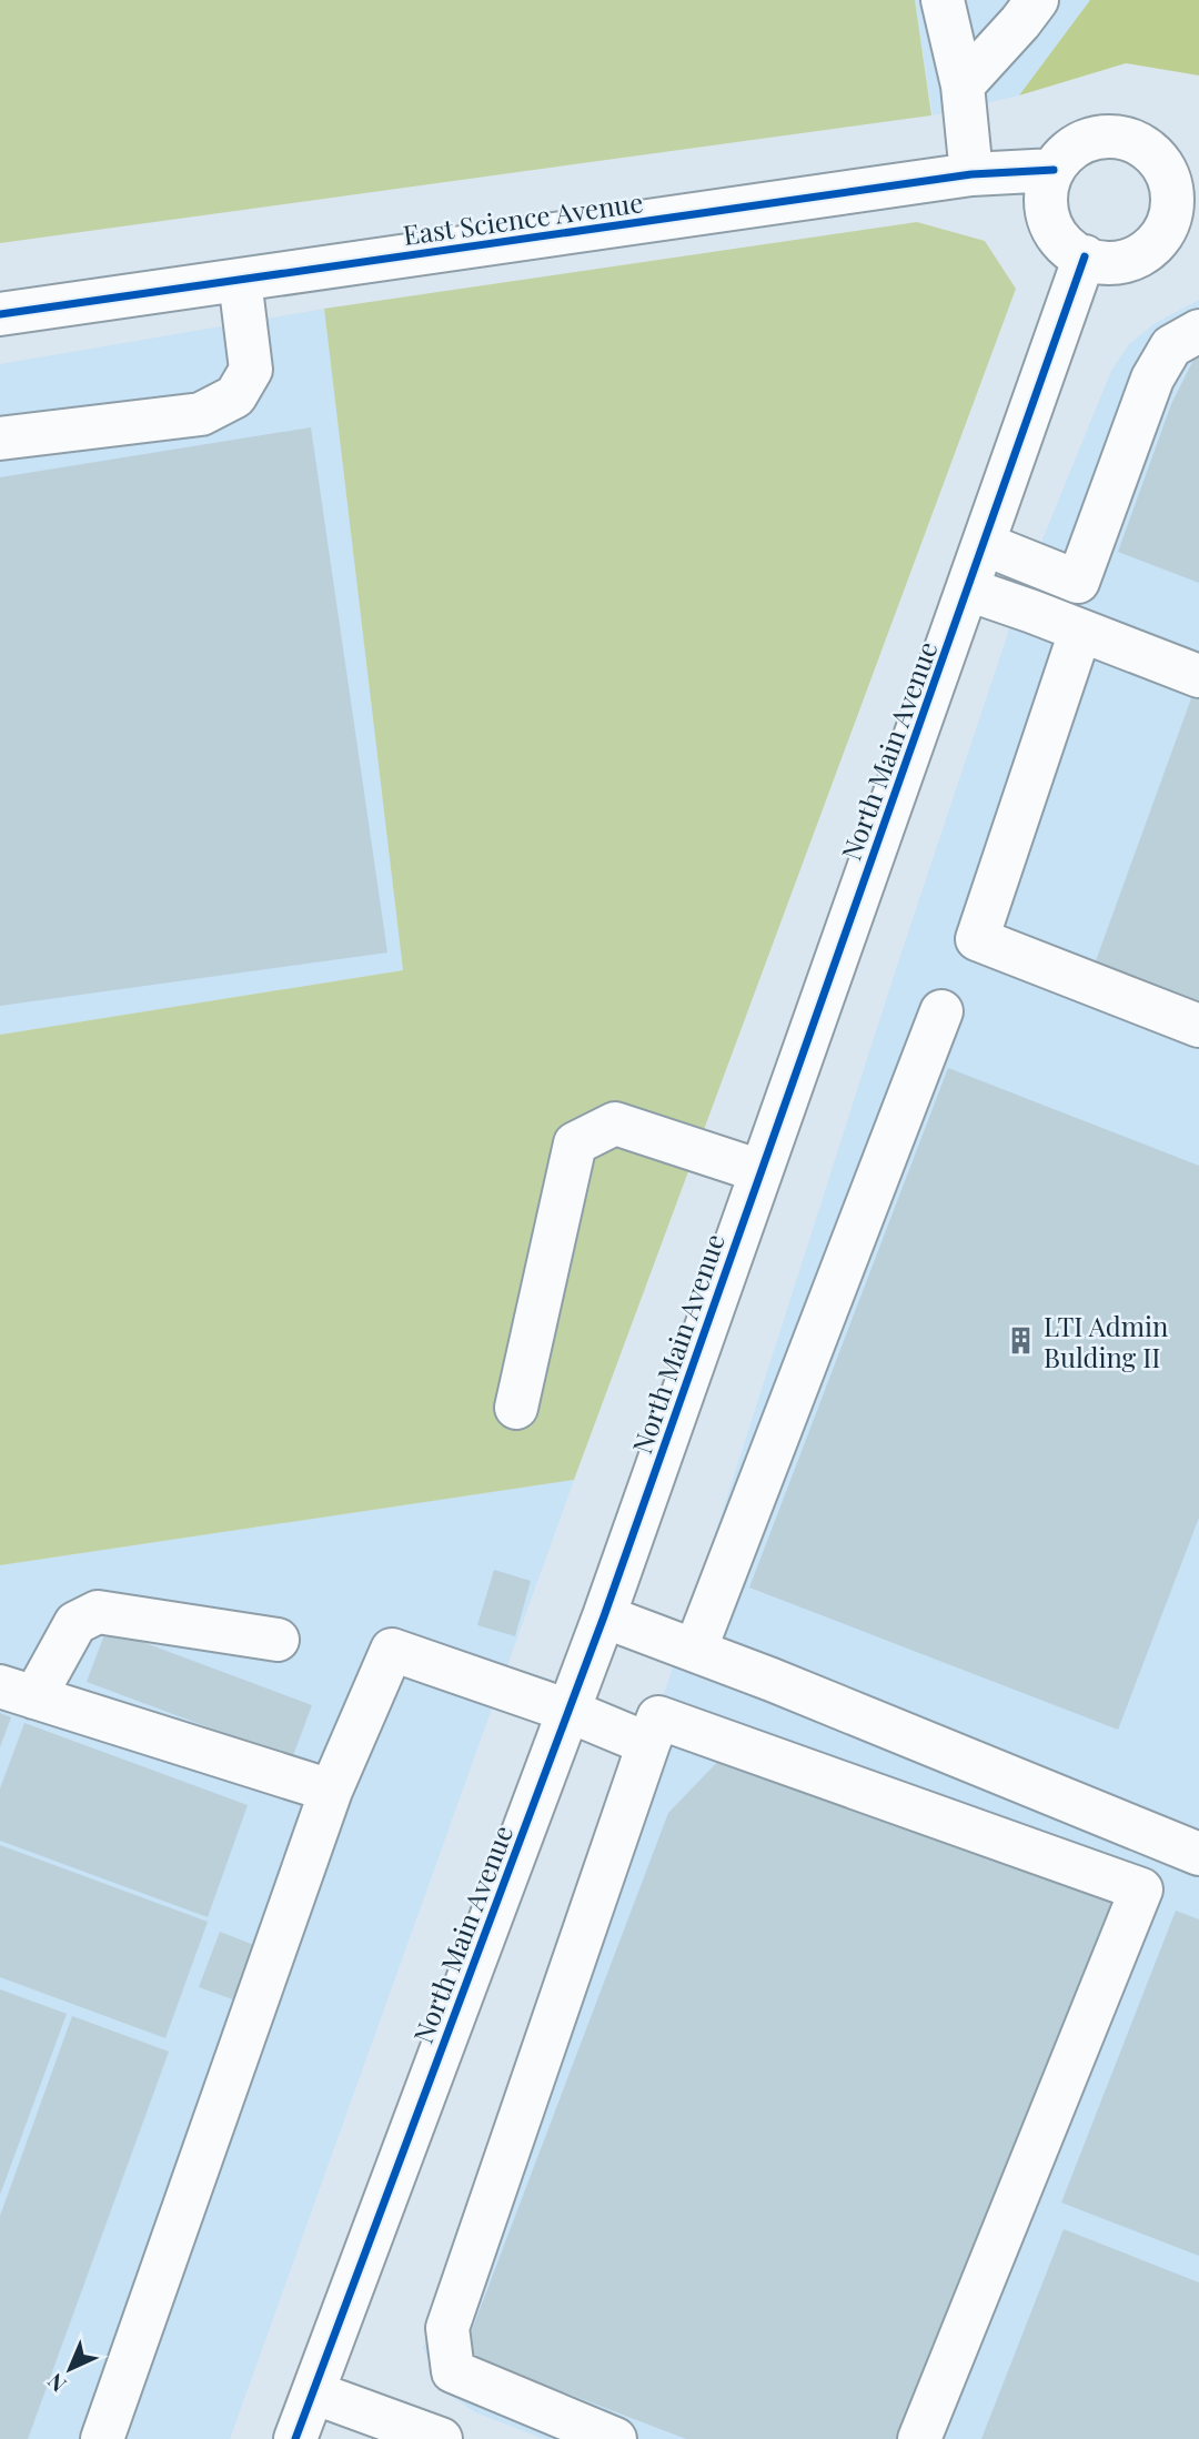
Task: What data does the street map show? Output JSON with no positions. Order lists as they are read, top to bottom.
{
  "streets": {
    "street": ["East Science Avenue", "North Main Avenue"]
  },
  "crossings": [
    ["East Science Avenue", "North Main Avenue"]
  ],
  "places": {
    "building": ["LTI Admin Bulding II"]
  },
  "north": "bottom left"
}
